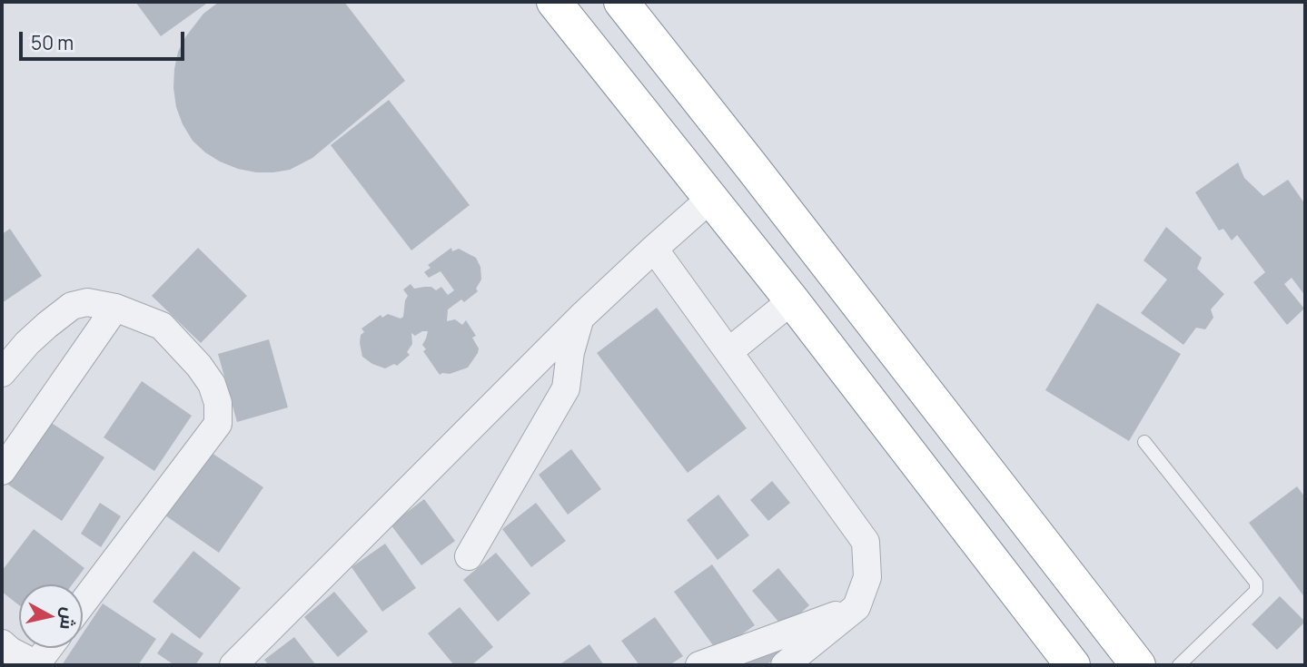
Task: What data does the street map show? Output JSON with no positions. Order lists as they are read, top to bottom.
{
  "scale_bar": "50 m",
  "north": "right"
}
